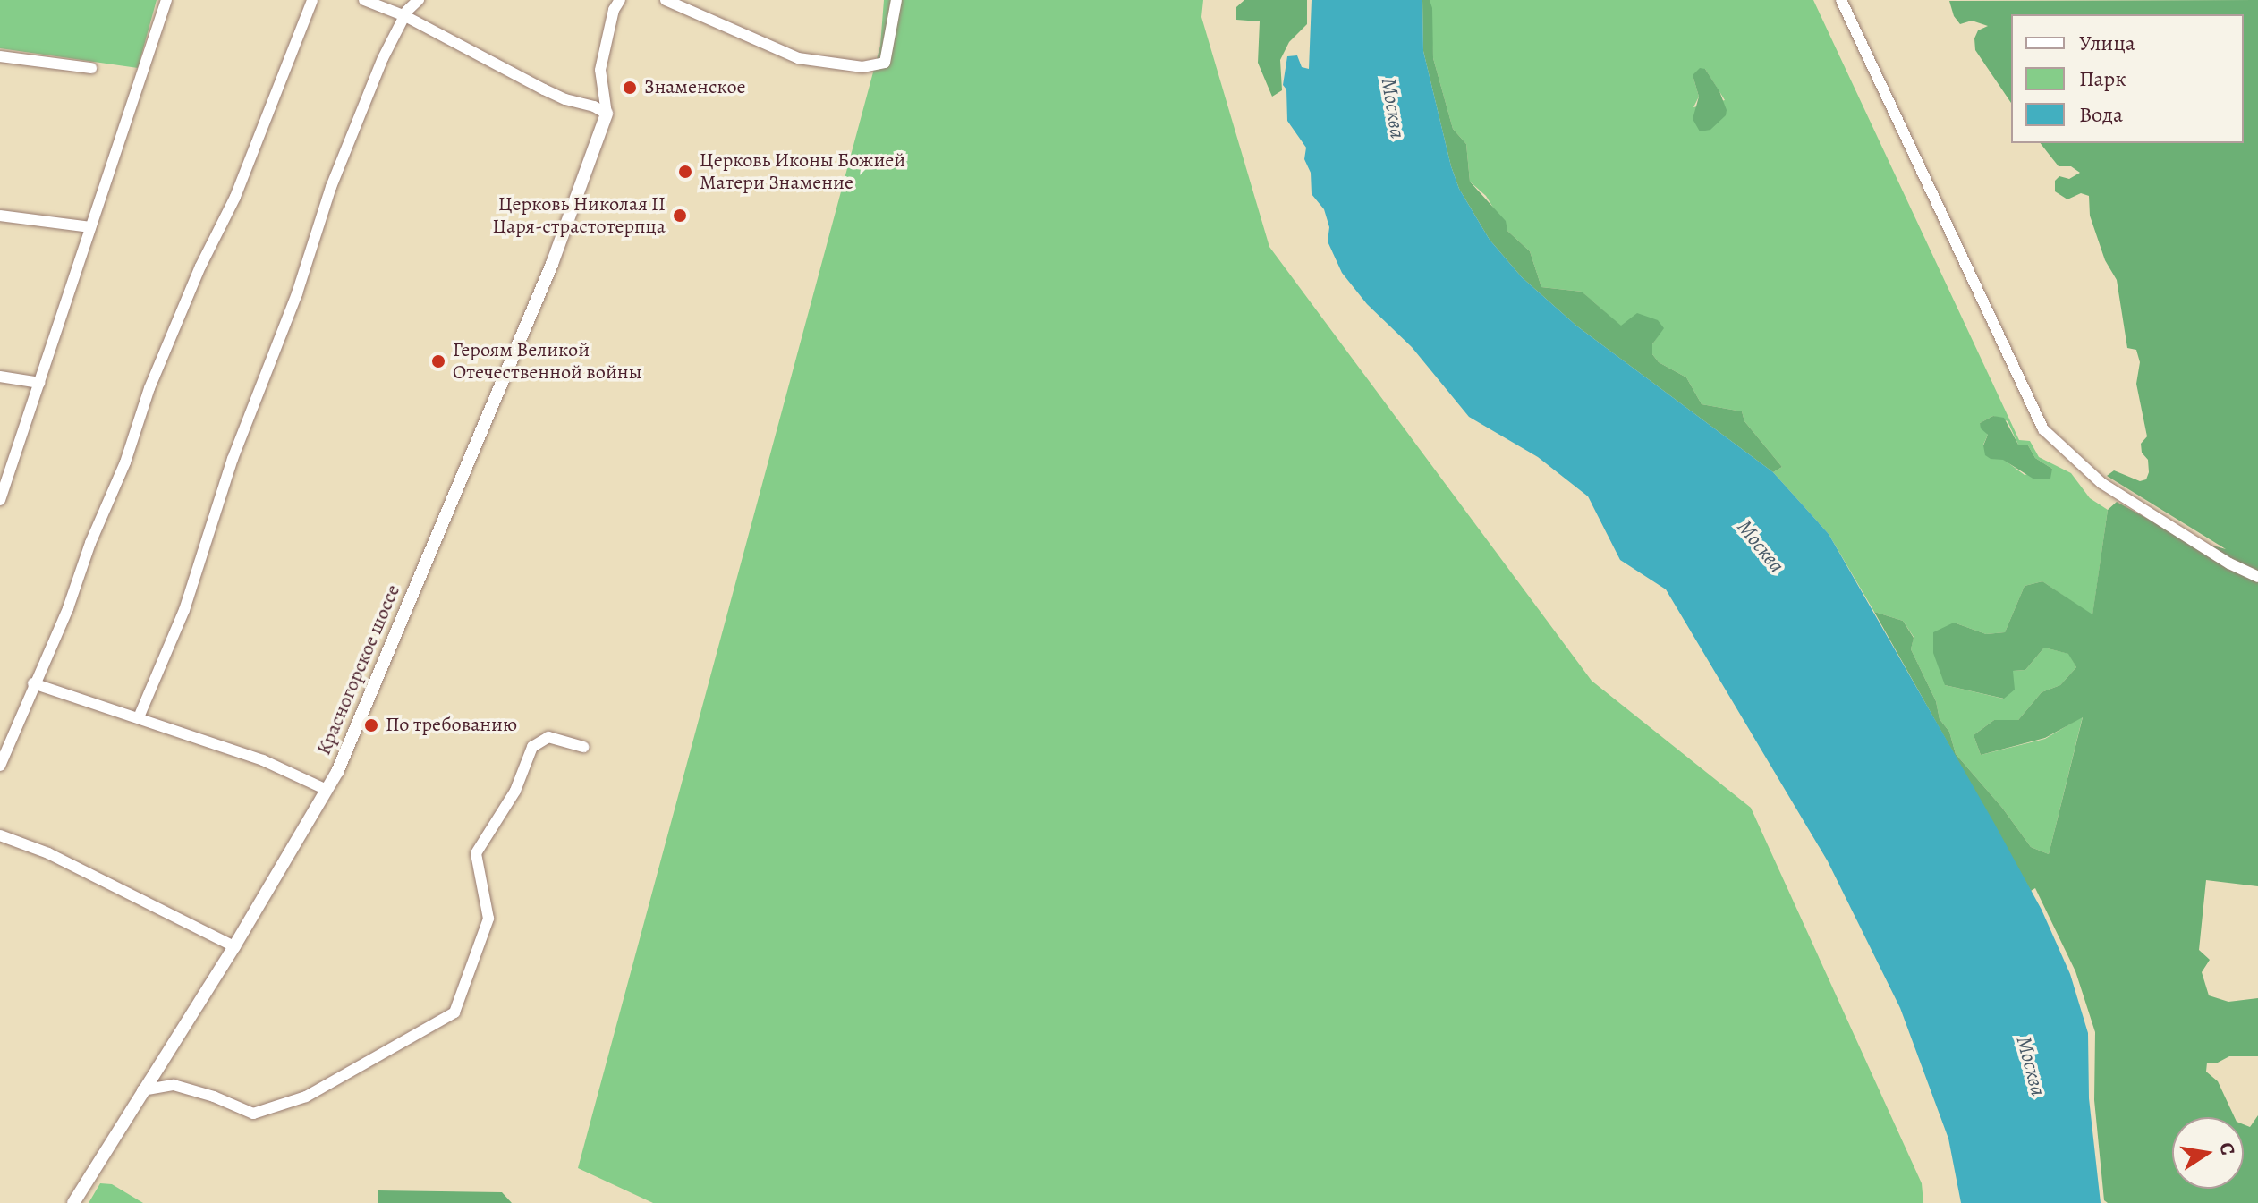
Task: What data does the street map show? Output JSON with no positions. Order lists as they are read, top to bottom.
{
  "streets": {
    "street": ["Красногорское шоссе"]
  },
  "water": ["Москва"],
  "places": [
    "Знаменское",
    "Церковь Иконы Божией Матери Знамение",
    "Церковь Николая II Царя-страстотерпца",
    "Героям Великой Отечественной войны",
    "По требованию"
  ],
  "legend": ["Улица", "Парк", "Вода"],
  "north": "right"
}
